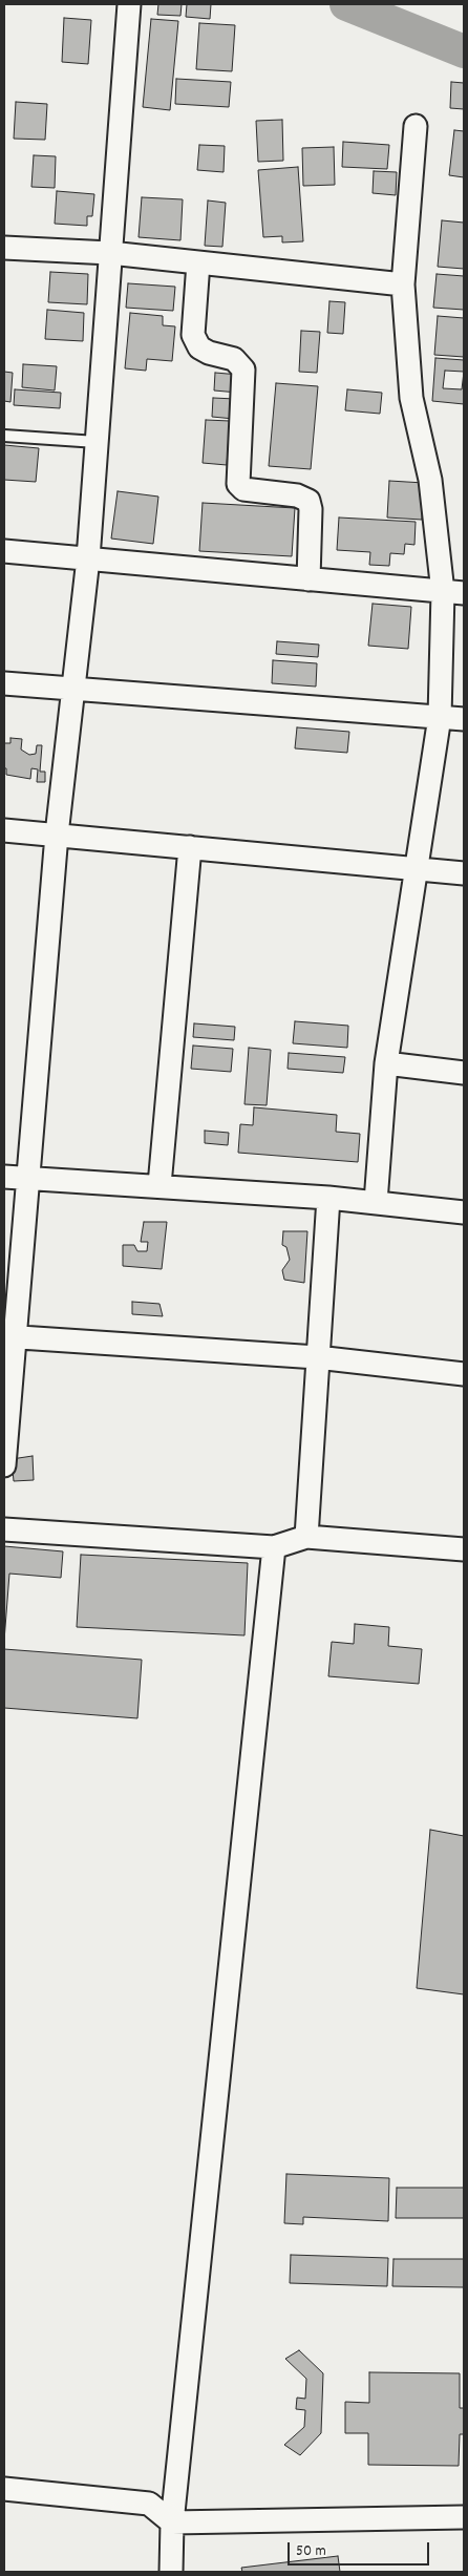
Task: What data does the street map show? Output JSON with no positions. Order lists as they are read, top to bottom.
{
  "scale_bar": "50 m"
}
